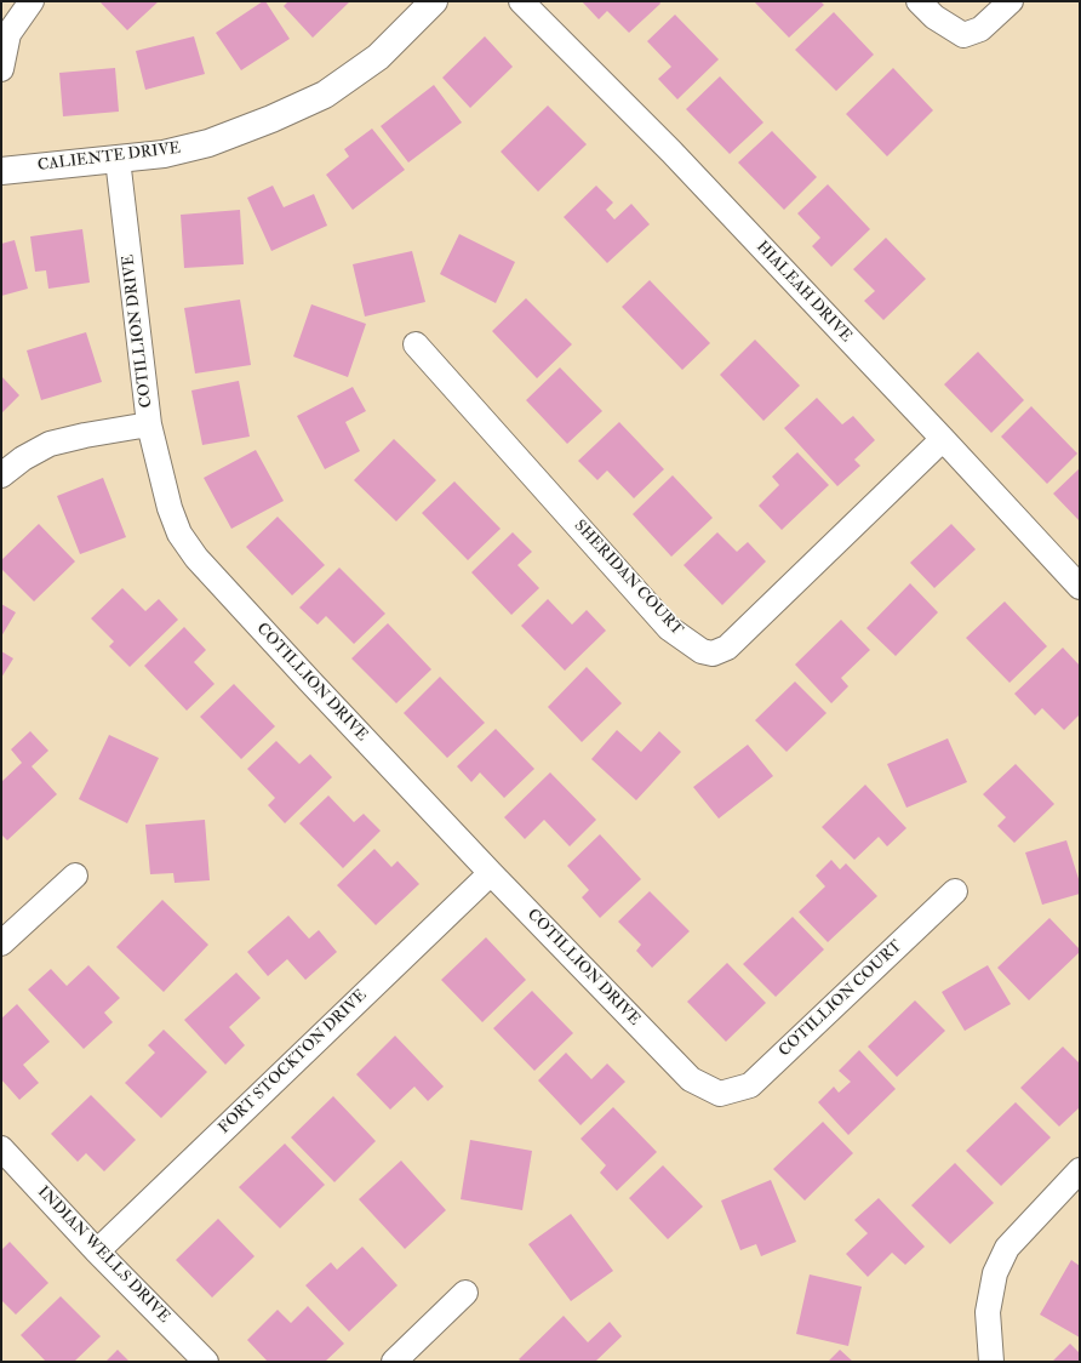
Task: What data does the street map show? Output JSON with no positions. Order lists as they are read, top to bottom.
{
  "streets": {
    "street": [
      "CALIENTE DRIVE",
      "HIALEAH DRIVE",
      "COTILLION DRIVE",
      "SHERIDAN COURT",
      "COTILLION COURT",
      "FORT STOCKTON DRIVE",
      "INDIAN WELLS DRIVE"
    ]
  },
  "crossings": [
    ["CALIENTE DRIVE", "COTILLION DRIVE"],
    ["HIALEAH DRIVE", "SHERIDAN COURT"],
    ["COTILLION DRIVE", "COTILLION COURT"],
    ["COTILLION DRIVE", "FORT STOCKTON DRIVE"],
    ["FORT STOCKTON DRIVE", "INDIAN WELLS DRIVE"]
  ]
}
